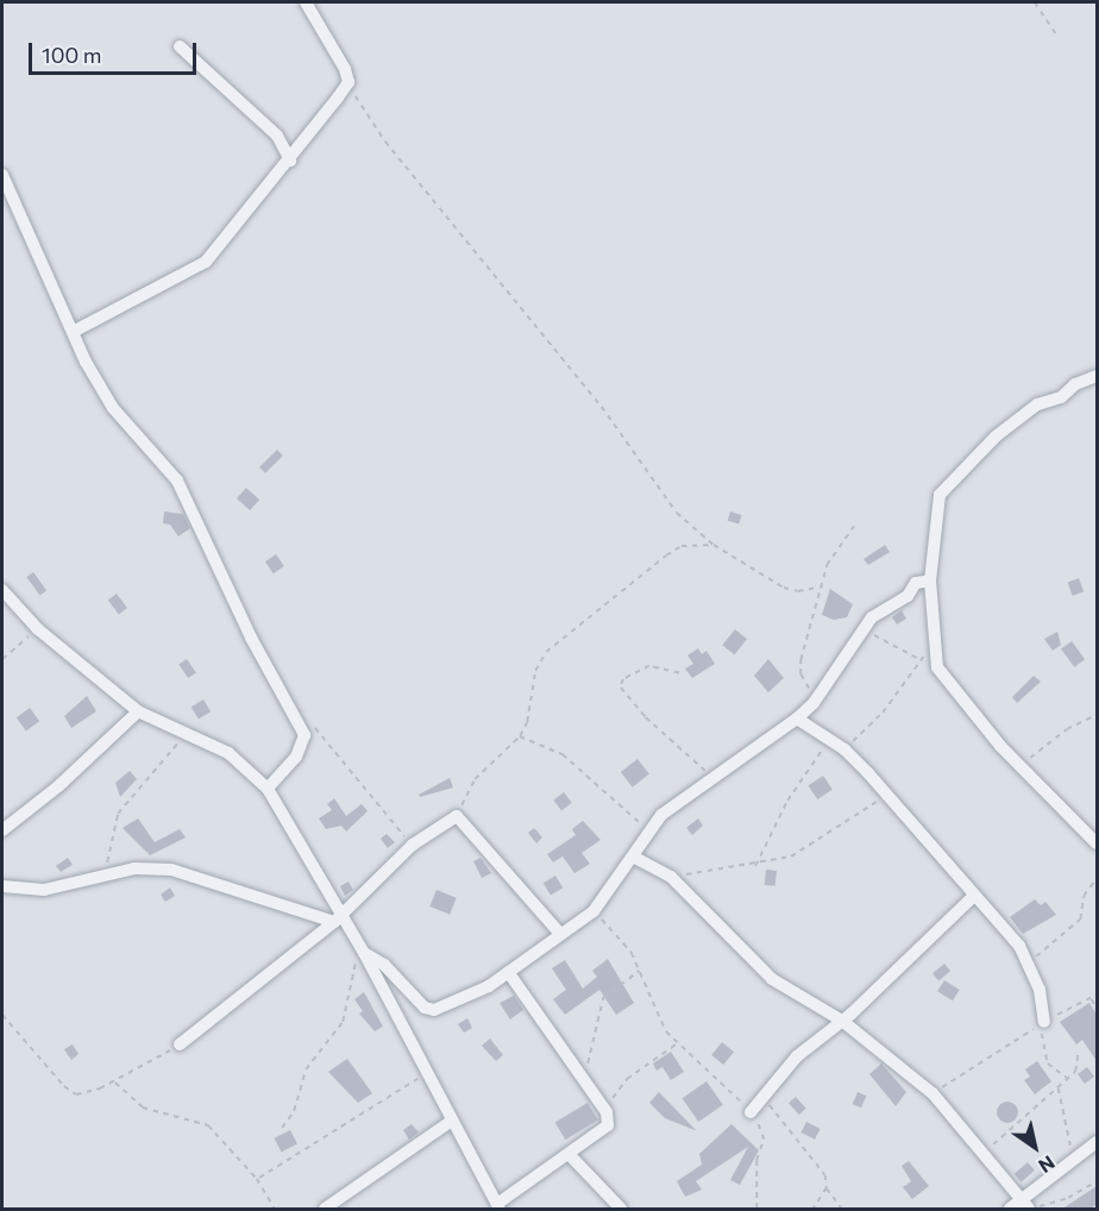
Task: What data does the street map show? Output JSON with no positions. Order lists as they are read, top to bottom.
{
  "scale_bar": "100 m",
  "north": "bottom right"
}
